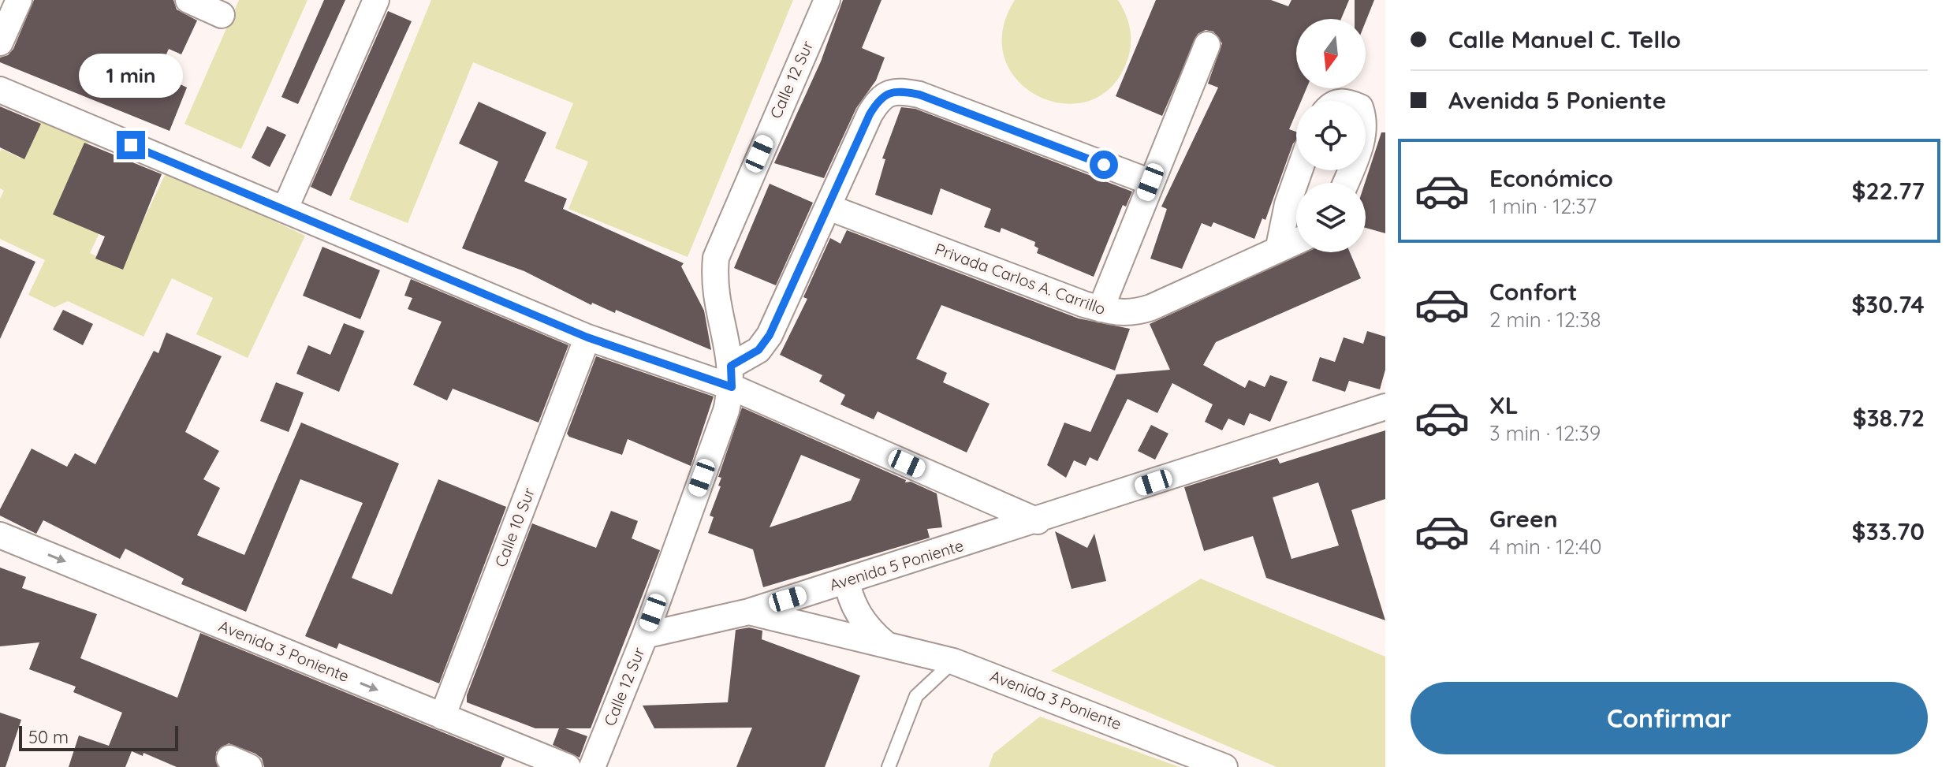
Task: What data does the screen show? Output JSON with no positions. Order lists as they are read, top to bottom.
{
  "streets": {
    "street": [
      "Calle 12 Sur",
      "Privada Carlos A. Carrillo",
      "Calle 10 Sur",
      "Avenida 5 Poniente",
      "Avenida 3 Poniente"
    ]
  },
  "crossings": [
    ["Calle 12 Sur", "Avenida 5 Poniente"],
    ["Calle 10 Sur", "Avenida 3 Poniente"],
    ["Avenida 5 Poniente", "Avenida 3 Poniente"]
  ],
  "one_way": ["Avenida 3 Poniente"],
  "scale_bar": "50 m",
  "north": "bottom",
  "page": {
    "banner": ["Calle Manuel C. Tello", "Avenida 5 Poniente"],
    "bubble": "1 min",
    "list": [
      {
        "name": "Económico",
        "note": "1 min · 12:37",
        "value": "$22.77"
      },
      {
        "name": "Confort",
        "note": "2 min · 12:38",
        "value": "$30.74"
      },
      {
        "name": "XL",
        "note": "3 min · 12:39",
        "value": "$38.72"
      },
      {
        "name": "Green",
        "note": "4 min · 12:40",
        "value": "$33.70"
      }
    ],
    "buttons": "Confirmar",
    "scale": "50 m"
  }
}
